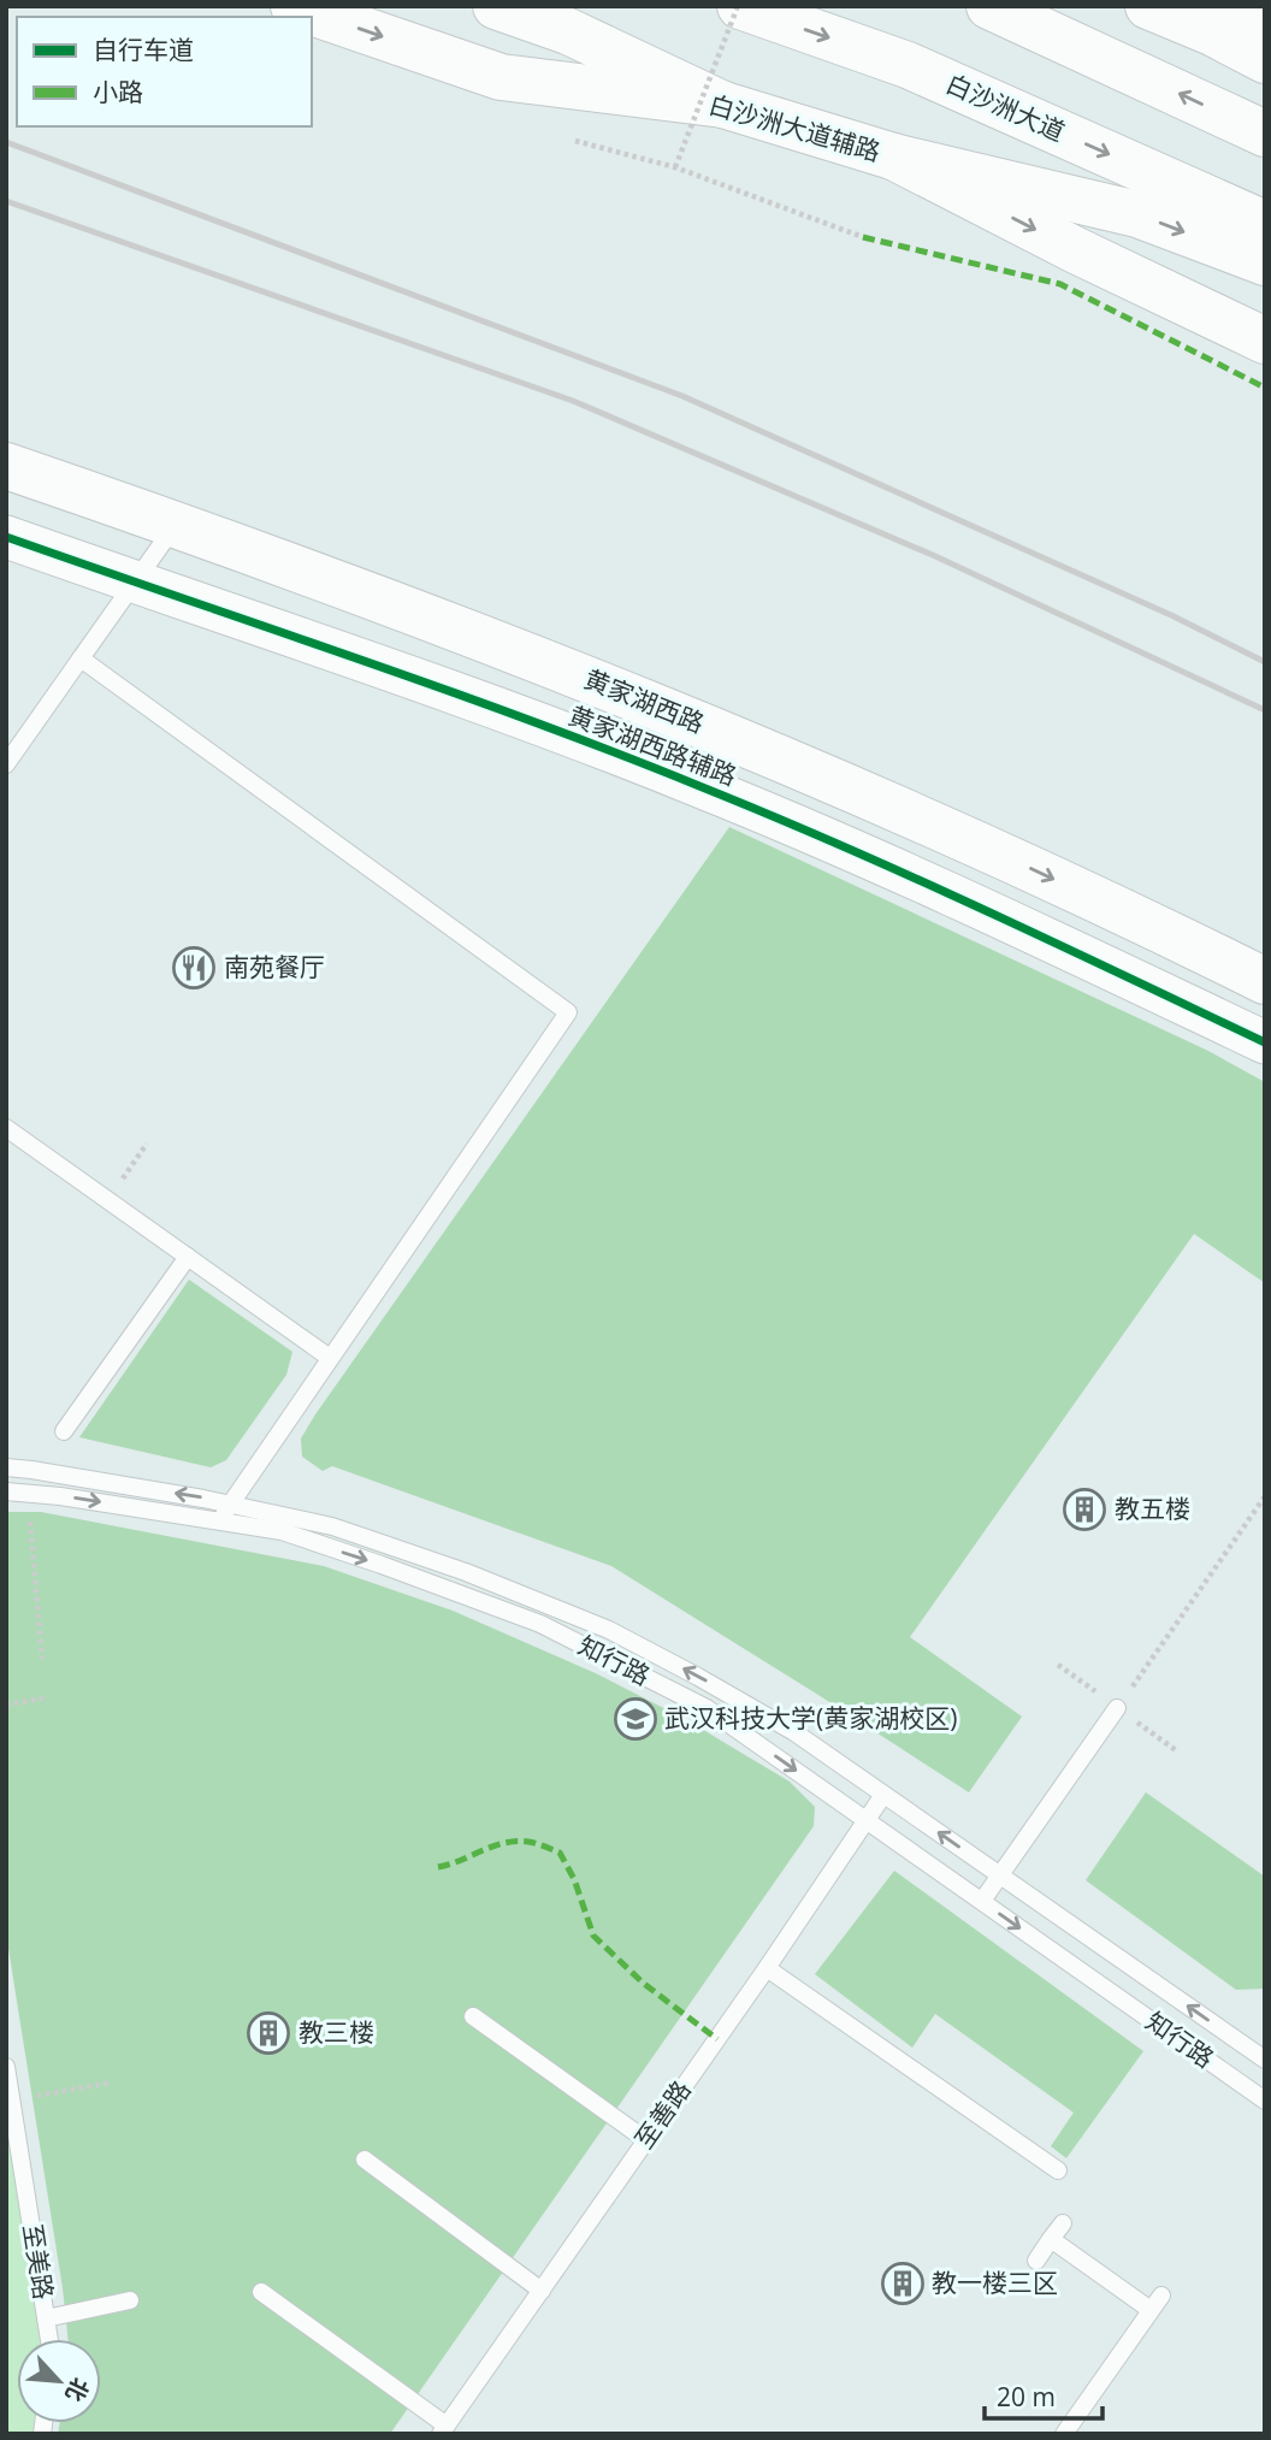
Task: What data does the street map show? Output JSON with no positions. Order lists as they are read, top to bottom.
{
  "streets": {
    "main road": ["白沙洲大道", "白沙洲大道辅路", "黄家湖西路"],
    "street": ["黄家湖西路辅路"],
    "lane": ["知行路", "至善路", "至美路"]
  },
  "crossings": [
    ["知行路", "至善路"]
  ],
  "places": {
    "restaurant": ["南苑餐厅"],
    "building": ["教五楼", "教三楼", "教一楼三区"],
    "school or university": ["武汉科技大学(黄家湖校区)"]
  },
  "legend": ["自行车道", "小路"],
  "scale_bar": "20 m",
  "north": "bottom right"
}
